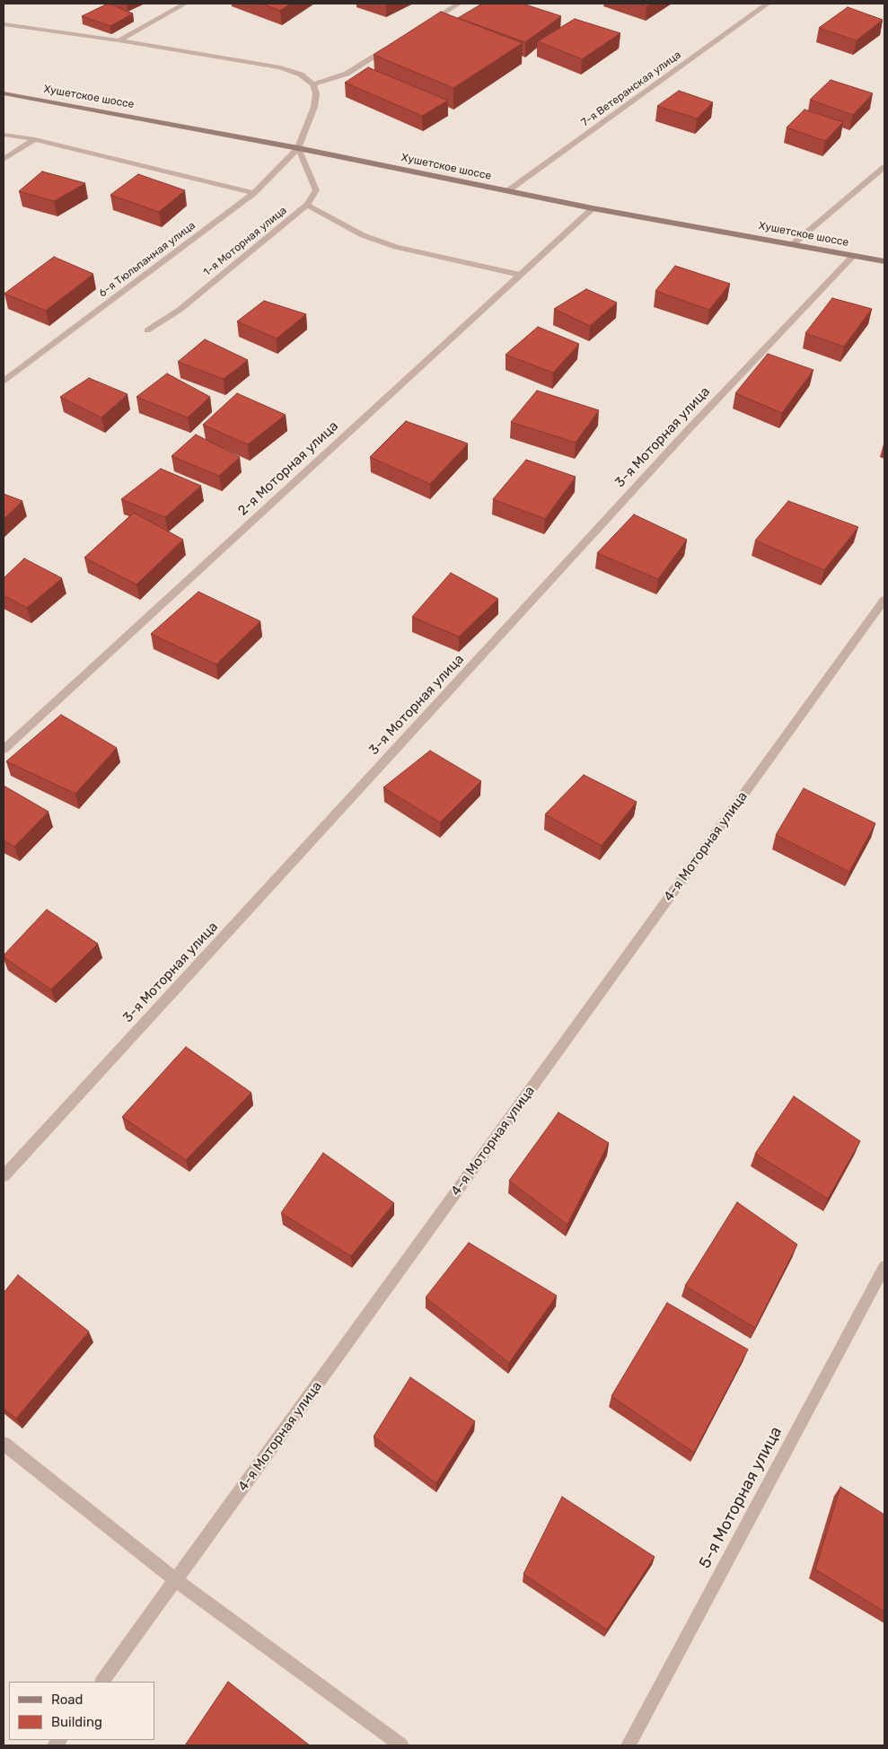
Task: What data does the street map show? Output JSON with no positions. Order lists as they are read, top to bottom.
{
  "streets": {
    "main road": ["Хушетское шоссе"],
    "street": [
      "7-я Ветеранская улица",
      "1-я Моторная улица",
      "6-я Тюльпанная улица",
      "3-я Моторная улица",
      "2-я Моторная улица",
      "4-я Моторная улица",
      "5-я Моторная улица"
    ]
  },
  "crossings": [
    ["7-я Ветеранская улица", "Хушетское шоссе"],
    ["Хушетское шоссе", "6-я Тюльпанная улица"],
    ["Хушетское шоссе", "3-я Моторная улица"],
    ["Хушетское шоссе", "2-я Моторная улица"]
  ],
  "legend": ["Road", "Building"]
}
